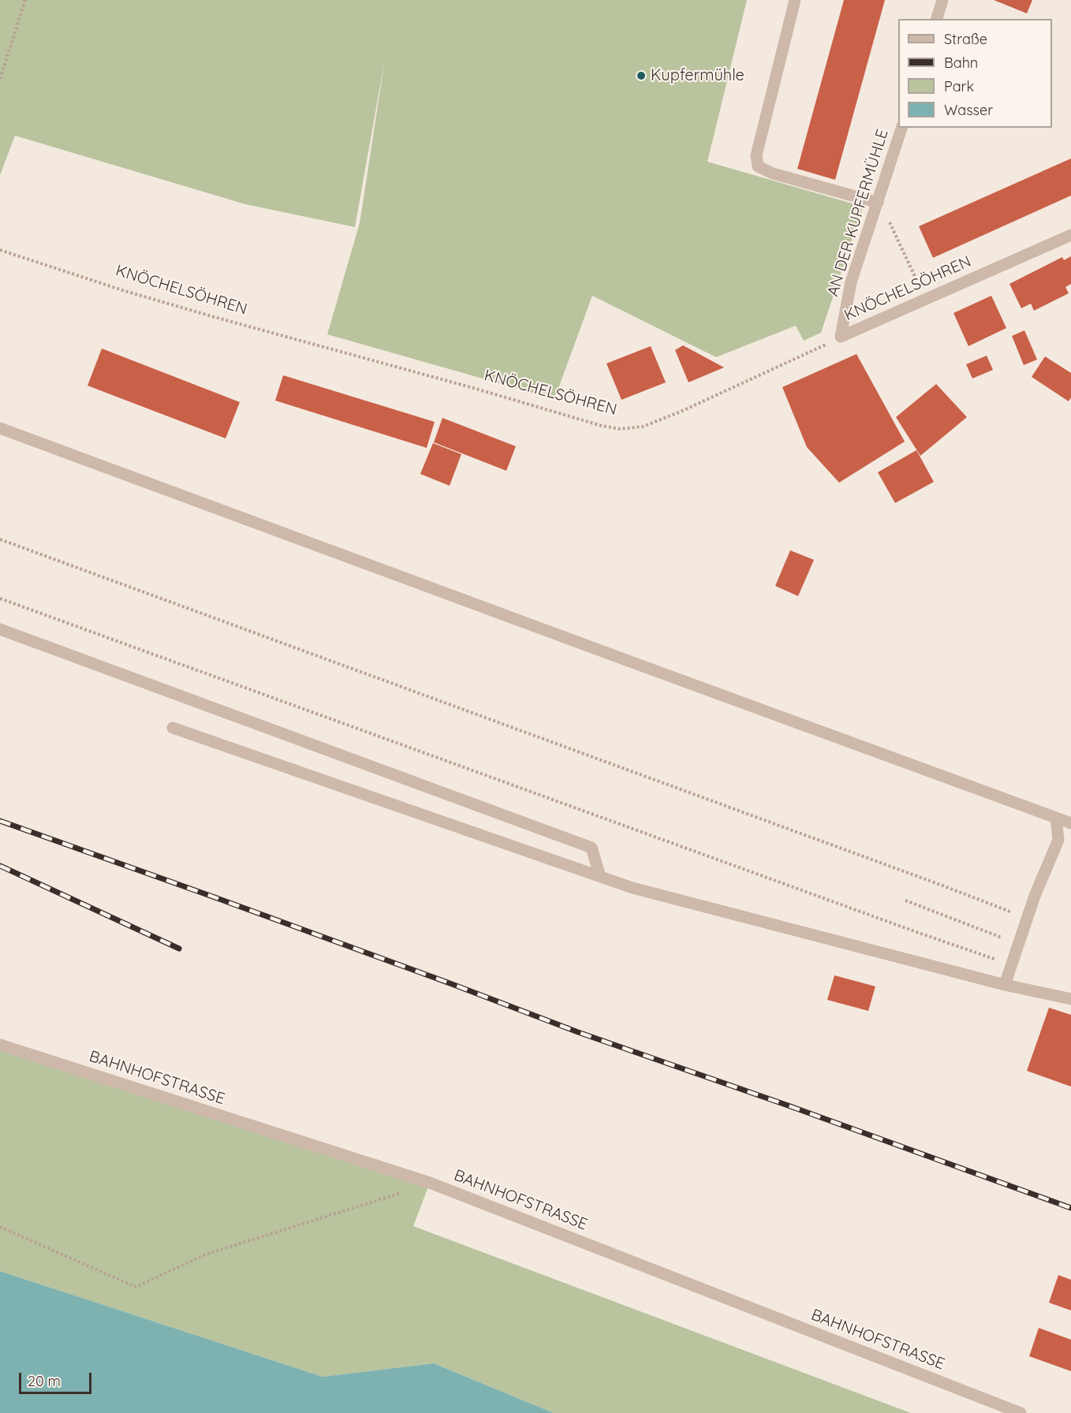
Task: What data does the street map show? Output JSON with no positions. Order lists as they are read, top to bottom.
{
  "streets": {
    "street": ["AN DER KUPFERMÜHLE", "KNÖCHELSÖHREN", "BAHNHOFSTRASSE"]
  },
  "crossings": [
    ["AN DER KUPFERMÜHLE", "KNÖCHELSÖHREN"]
  ],
  "places": ["Kupfermühle"],
  "legend": [
    "Straße",
    "Bahn",
    "Park",
    "Wasser"
  ],
  "scale_bar": "20 m"
}
